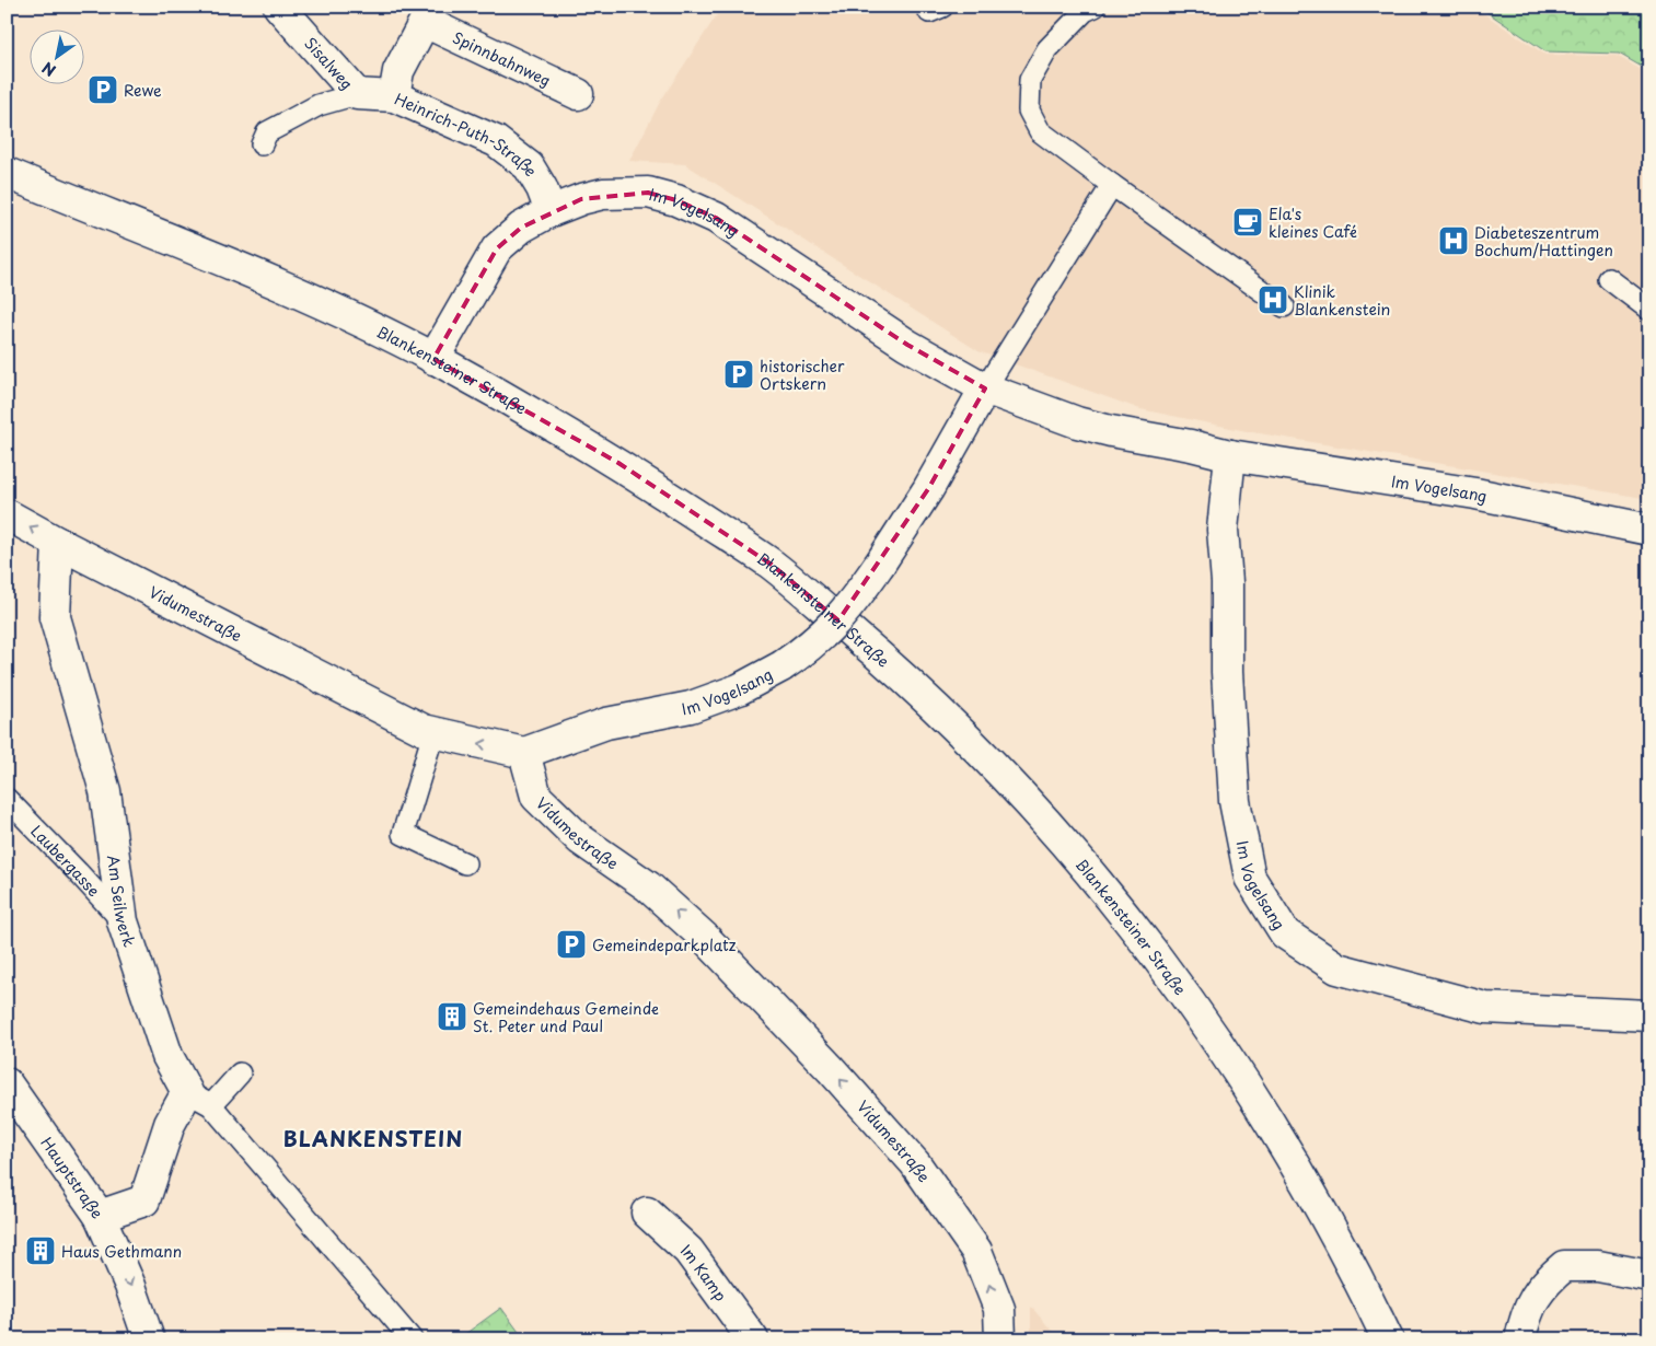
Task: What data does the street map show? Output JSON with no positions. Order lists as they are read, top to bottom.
{
  "streets": {
    "street": [
      "Spinnbahnweg",
      "Sisalweg",
      "Heinrich-Puth-Straße",
      "Im Vogelsang",
      "Blankensteiner Straße",
      "Vidumestraße",
      "Am Seilwerk",
      "Hauptstraße",
      "Im Kamp"
    ],
    "lane": ["Laubergasse"]
  },
  "crossings": [
    ["Spinnbahnweg", "Heinrich-Puth-Straße"],
    ["Sisalweg", "Heinrich-Puth-Straße"],
    ["Heinrich-Puth-Straße", "Im Vogelsang"],
    ["Im Vogelsang", "Blankensteiner Straße"],
    ["Im Vogelsang", "Vidumestraße"],
    ["Vidumestraße", "Am Seilwerk"],
    ["Laubergasse", "Am Seilwerk"]
  ],
  "one_way": ["Vidumestraße", "Hauptstraße"],
  "districts": ["BLANKENSTEIN"],
  "places": {
    "parking": ["Rewe", "historischer Ortskern", "Gemeindeparkplatz"],
    "cafe": ["Ela's kleines Café"],
    "hospital": ["Diabeteszentrum Bochum/Hattingen", "Klinik Blankenstein"],
    "building": ["Gemeindehaus Gemeinde St. Peter und Paul", "Haus Gethmann"]
  },
  "north": "bottom left"
}
